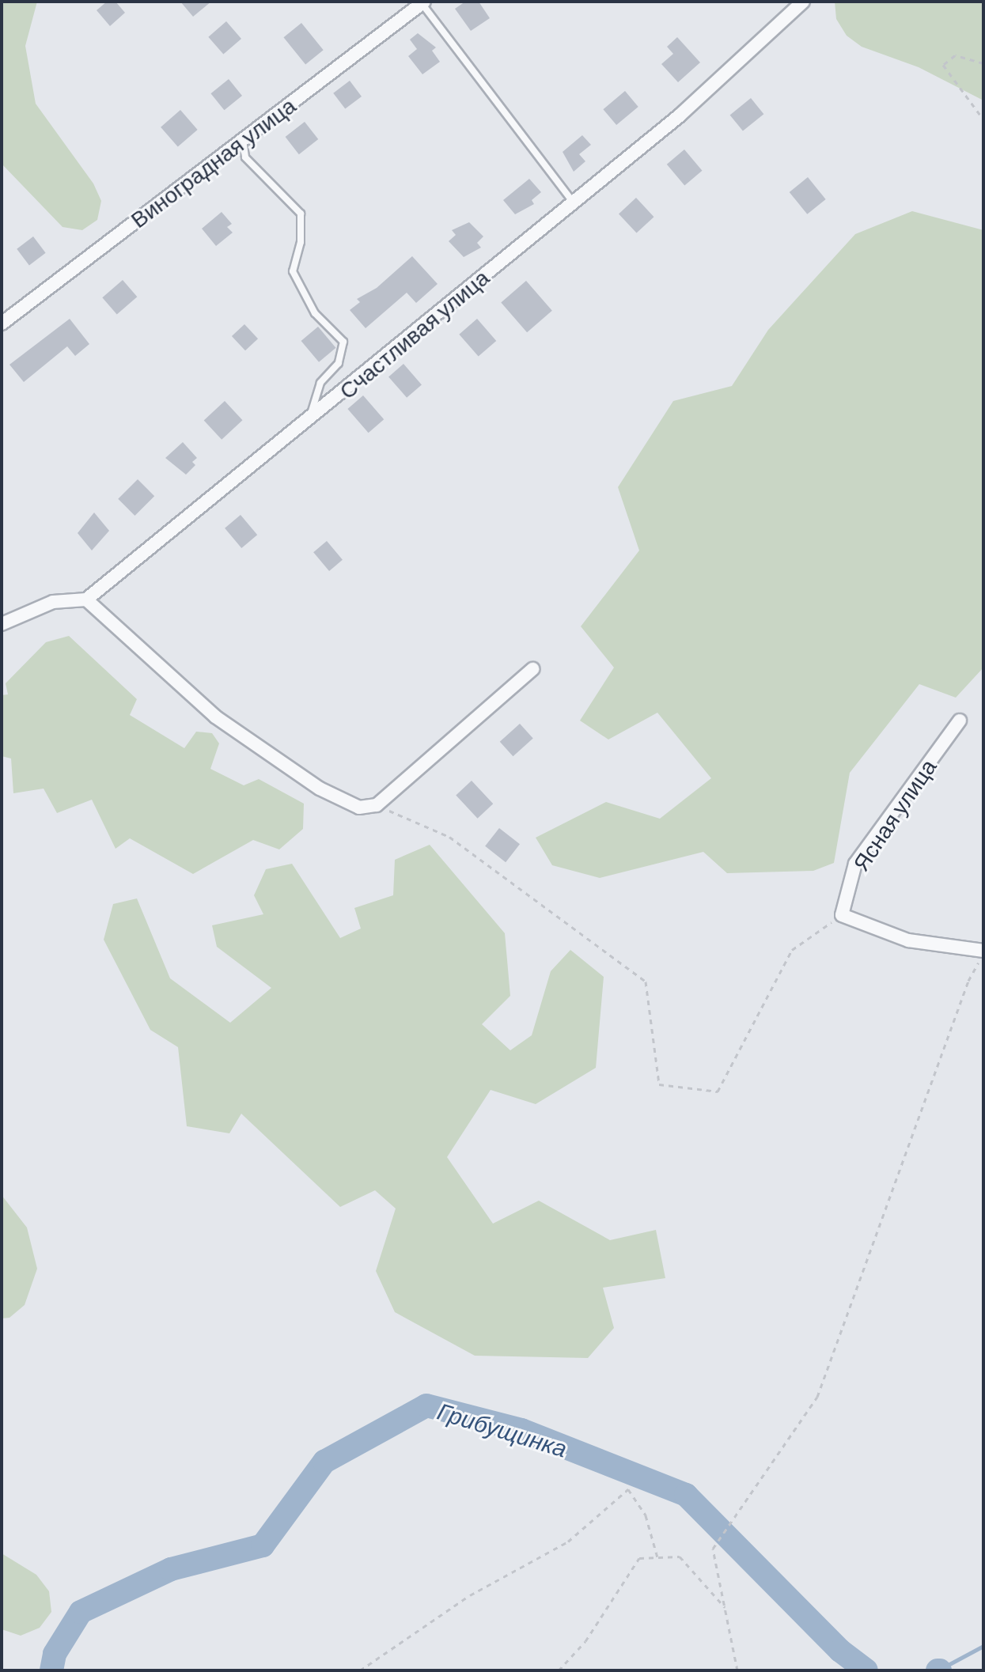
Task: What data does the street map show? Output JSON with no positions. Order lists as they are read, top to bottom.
{
  "streets": {
    "street": ["Виноградная улица", "Счастливая улица", "Ясная улица"]
  },
  "water": ["Грибущинка"]
}
